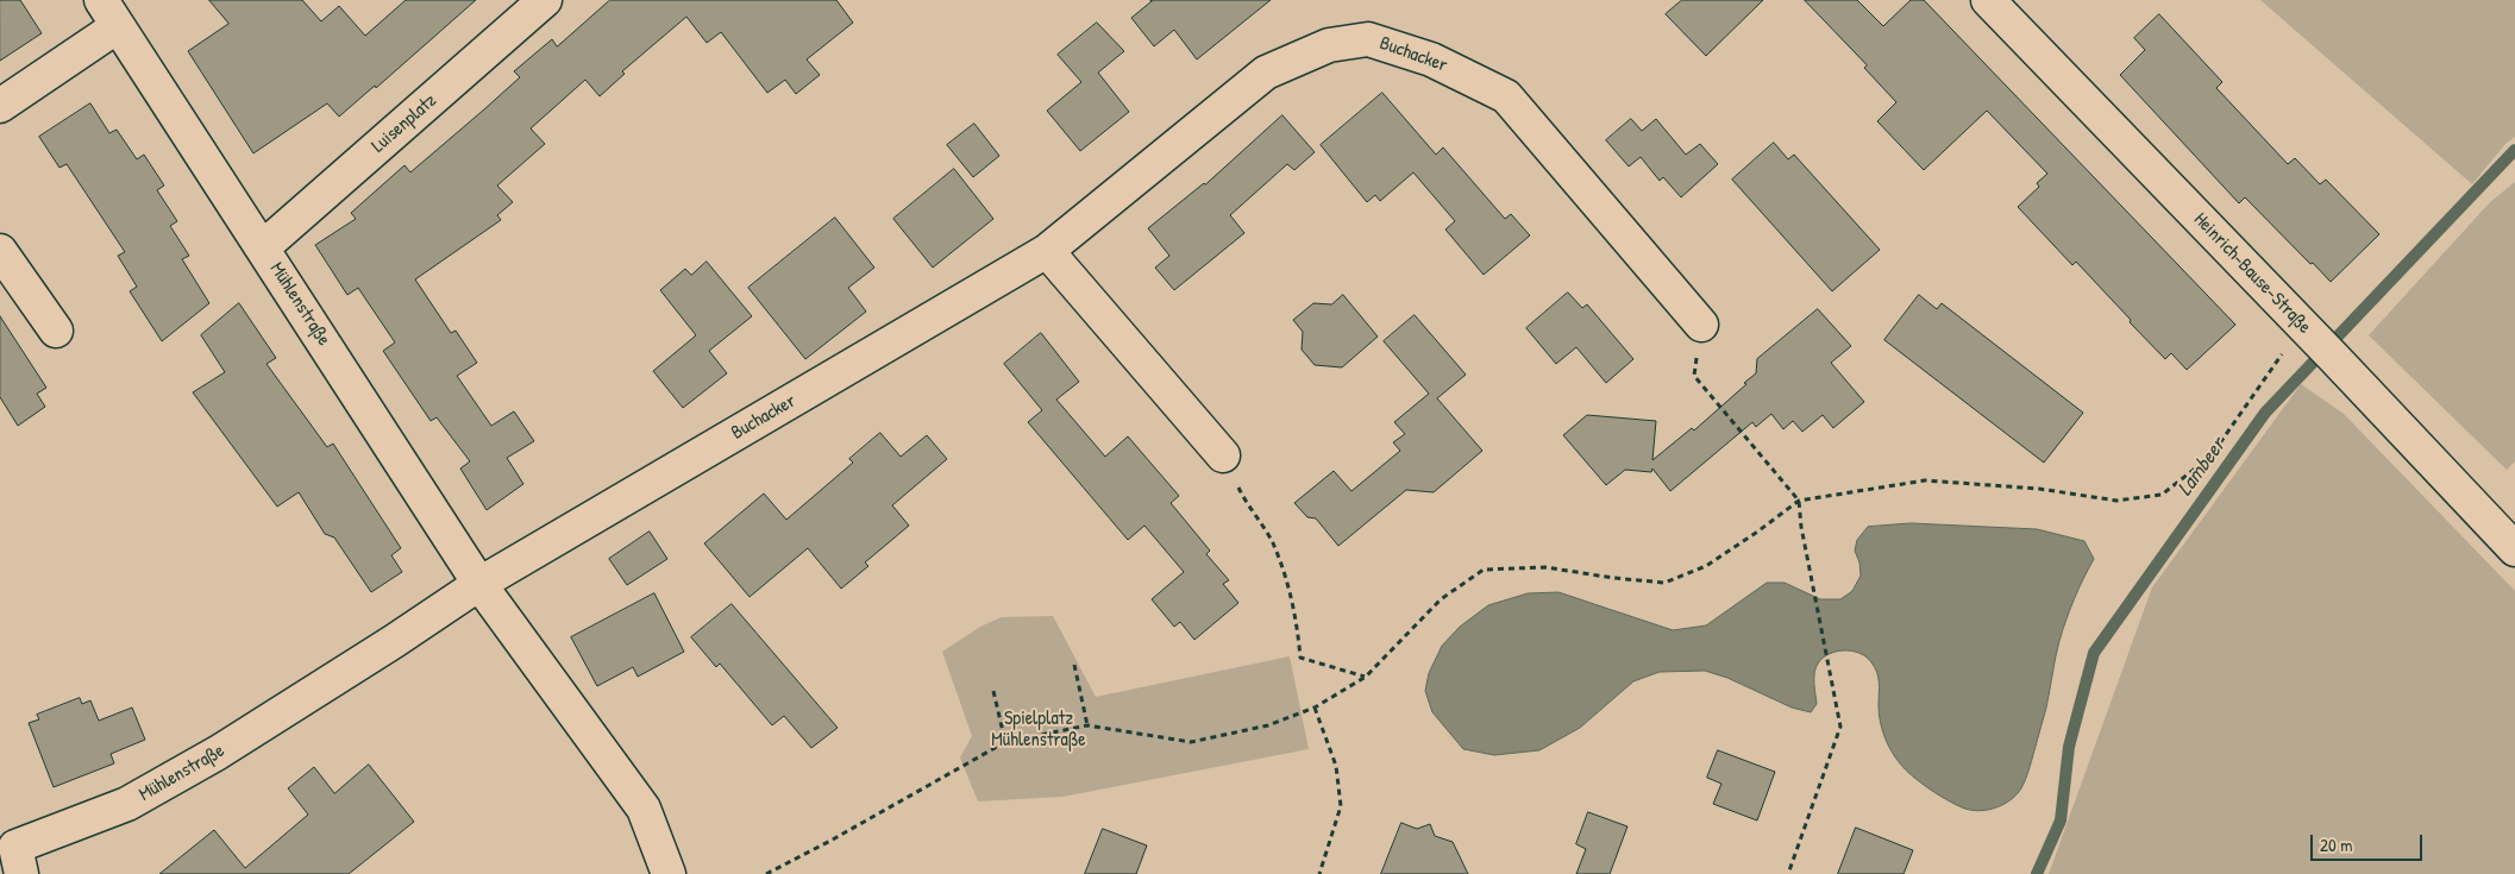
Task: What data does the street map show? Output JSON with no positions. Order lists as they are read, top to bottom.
{
  "streets": {
    "street": [
      "Buchacker",
      "Luisenplatz",
      "Heinrich-Bause-Straße",
      "Mühlenstraße"
    ]
  },
  "crossings": [
    ["Buchacker", "Mühlenstraße"],
    ["Luisenplatz", "Mühlenstraße"]
  ],
  "water": ["Lambeer"],
  "parks": ["Spielplatz Mühlenstraße"],
  "scale_bar": "20 m"
}
